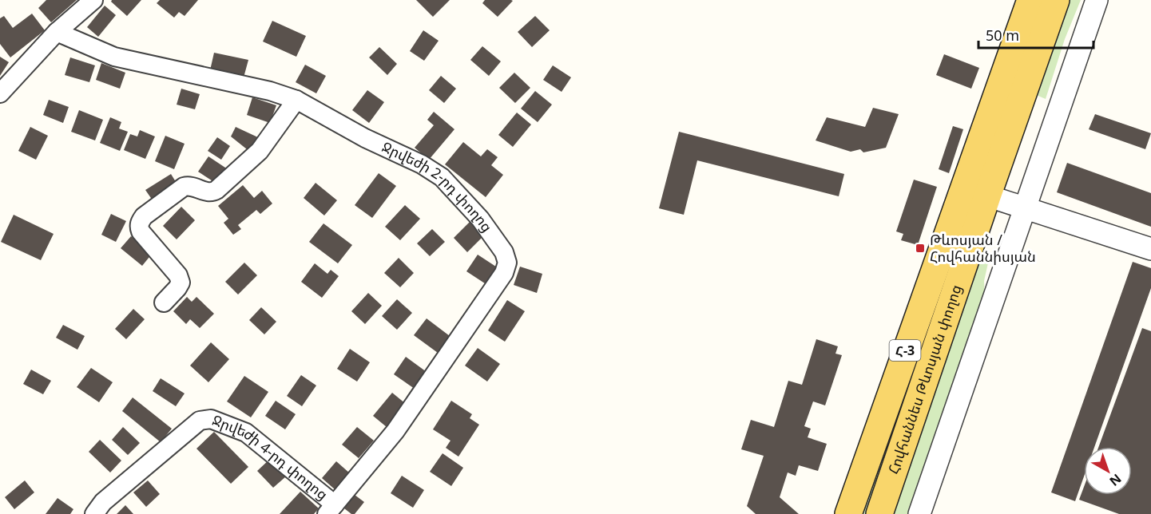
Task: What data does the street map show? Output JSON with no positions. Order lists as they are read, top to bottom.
{
  "streets": {
    "main road": ["Հ-3", "Հովհաննես Թևոսյան փողոց"],
    "street": ["Ջրվեժի 2-րդ փողոց", "Ջրվեժի 4-րդ փողոց"]
  },
  "crossings": [
    ["Ջրվեժի 2-րդ փողոց", "Ջրվեժի 4-րդ փողոց"]
  ],
  "places": {
    "transit": ["Թևոսյան / Հովհաննիսյան"]
  },
  "scale_bar": "50 m",
  "north": "bottom right"
}
